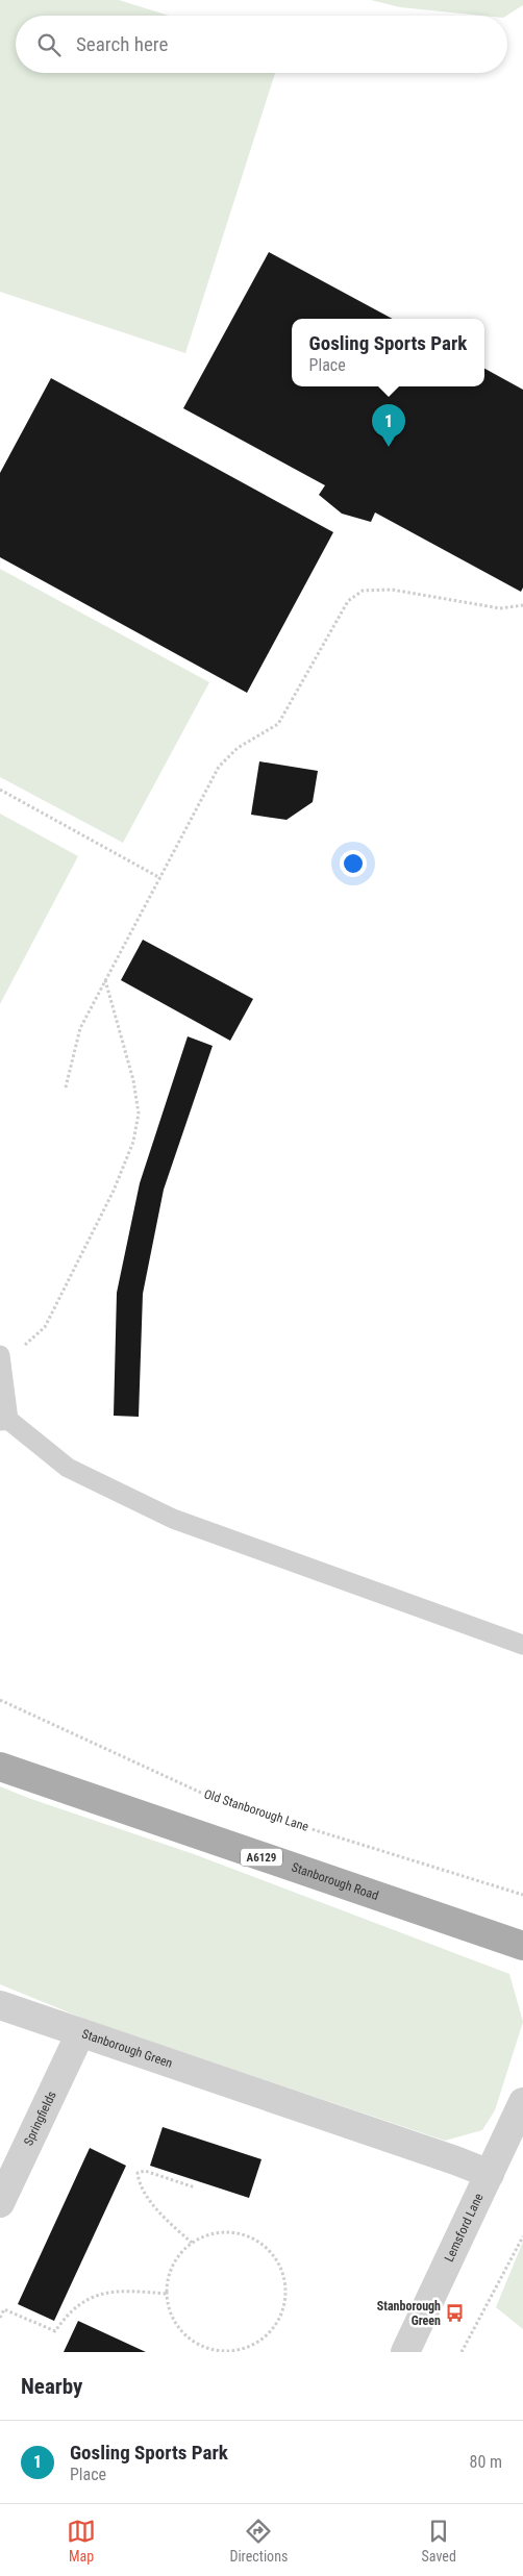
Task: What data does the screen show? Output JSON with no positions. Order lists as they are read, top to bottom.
{
  "streets": {
    "main road": ["A6129", "Stanborough Road"],
    "street": ["Stanborough Green", "Springfields", "Lemsford Lane"],
    "path": ["Old Stanborough Lane"]
  },
  "crossings": [
    ["Stanborough Green", "Springfields"],
    ["Stanborough Green", "Lemsford Lane"]
  ],
  "places": {
    "bus stop": ["Stanborough Green"]
  },
  "page": {
    "search": "Search here",
    "popup": ["Gosling Sports Park", "Place"],
    "pins": "1",
    "heading": "Nearby",
    "list": [
      {
        "mark": "1",
        "name": "Gosling Sports Park",
        "note": "Place",
        "value": "80 m"
      }
    ],
    "nav": ["Map", "Directions", "Saved"]
  }
}
